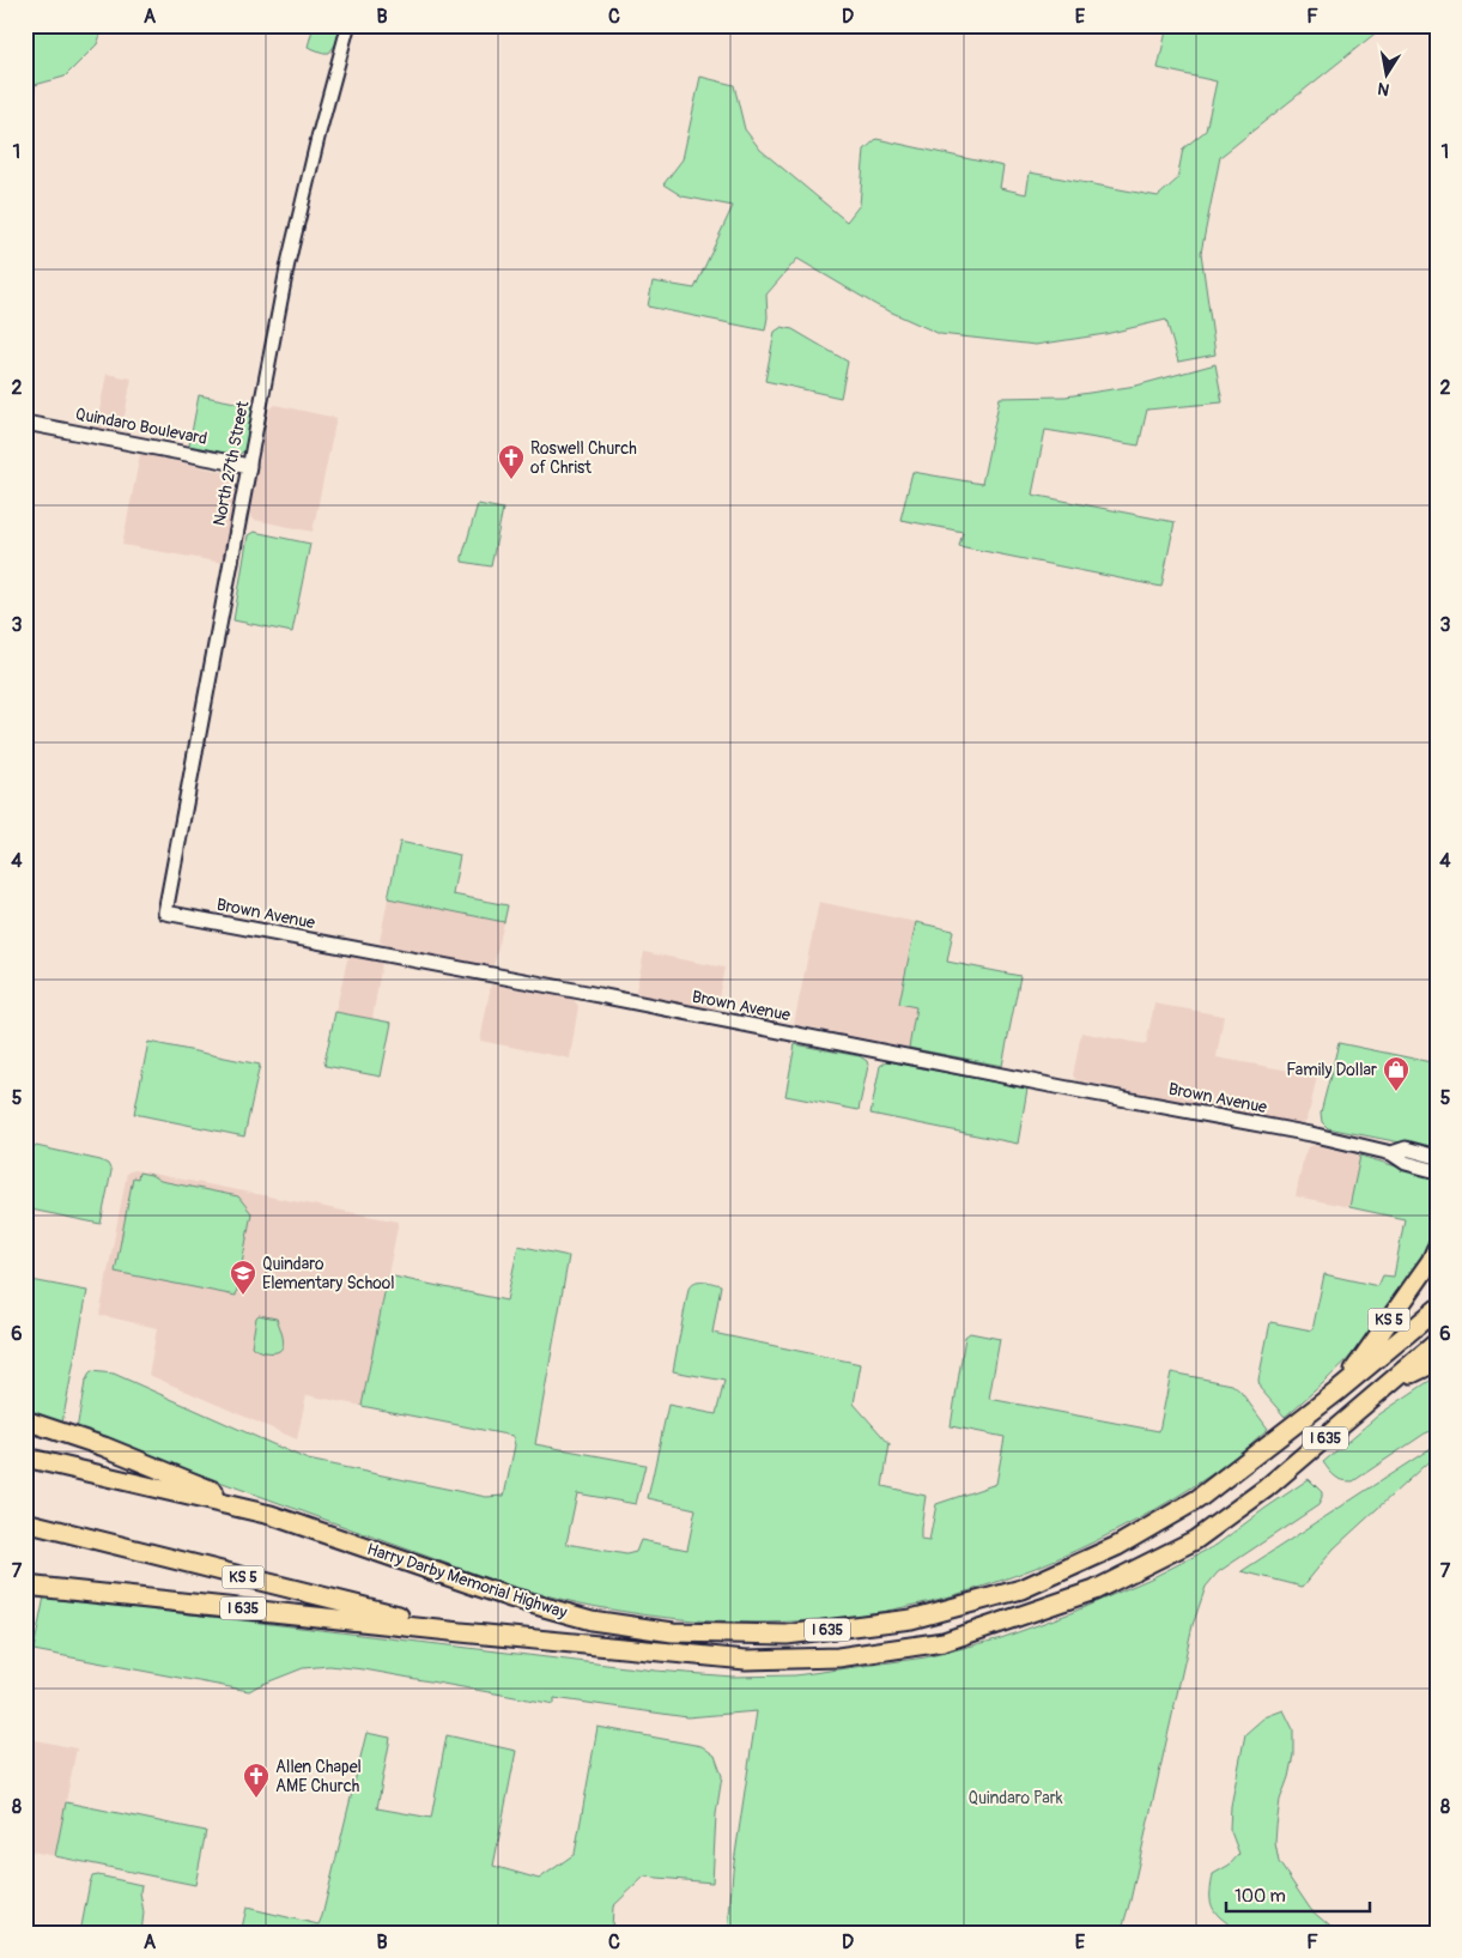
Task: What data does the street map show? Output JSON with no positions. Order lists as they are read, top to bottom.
{
  "streets": {
    "highway": ["KS 5", "I 635", "Harry Darby Memorial Highway"],
    "main road": ["Quindaro Boulevard", "North 27th Street", "Brown Avenue"]
  },
  "crossings": [
    ["Quindaro Boulevard", "North 27th Street"],
    ["North 27th Street", "Brown Avenue"],
    ["KS 5", "Harry Darby Memorial Highway"]
  ],
  "parks": ["Quindaro Park"],
  "places": {
    "church": ["Roswell Church of Christ", "Allen Chapel AME Church"],
    "shop": ["Family Dollar"],
    "school or university": ["Quindaro Elementary School"]
  },
  "scale_bar": "100 m",
  "north": "bottom",
  "grid": {
    "columns": [
      "A",
      "B",
      "C",
      "D",
      "E",
      "F"
    ],
    "rows": [
      "1",
      "2",
      "3",
      "4",
      "5",
      "6",
      "7",
      "8"
    ]
  }
}
